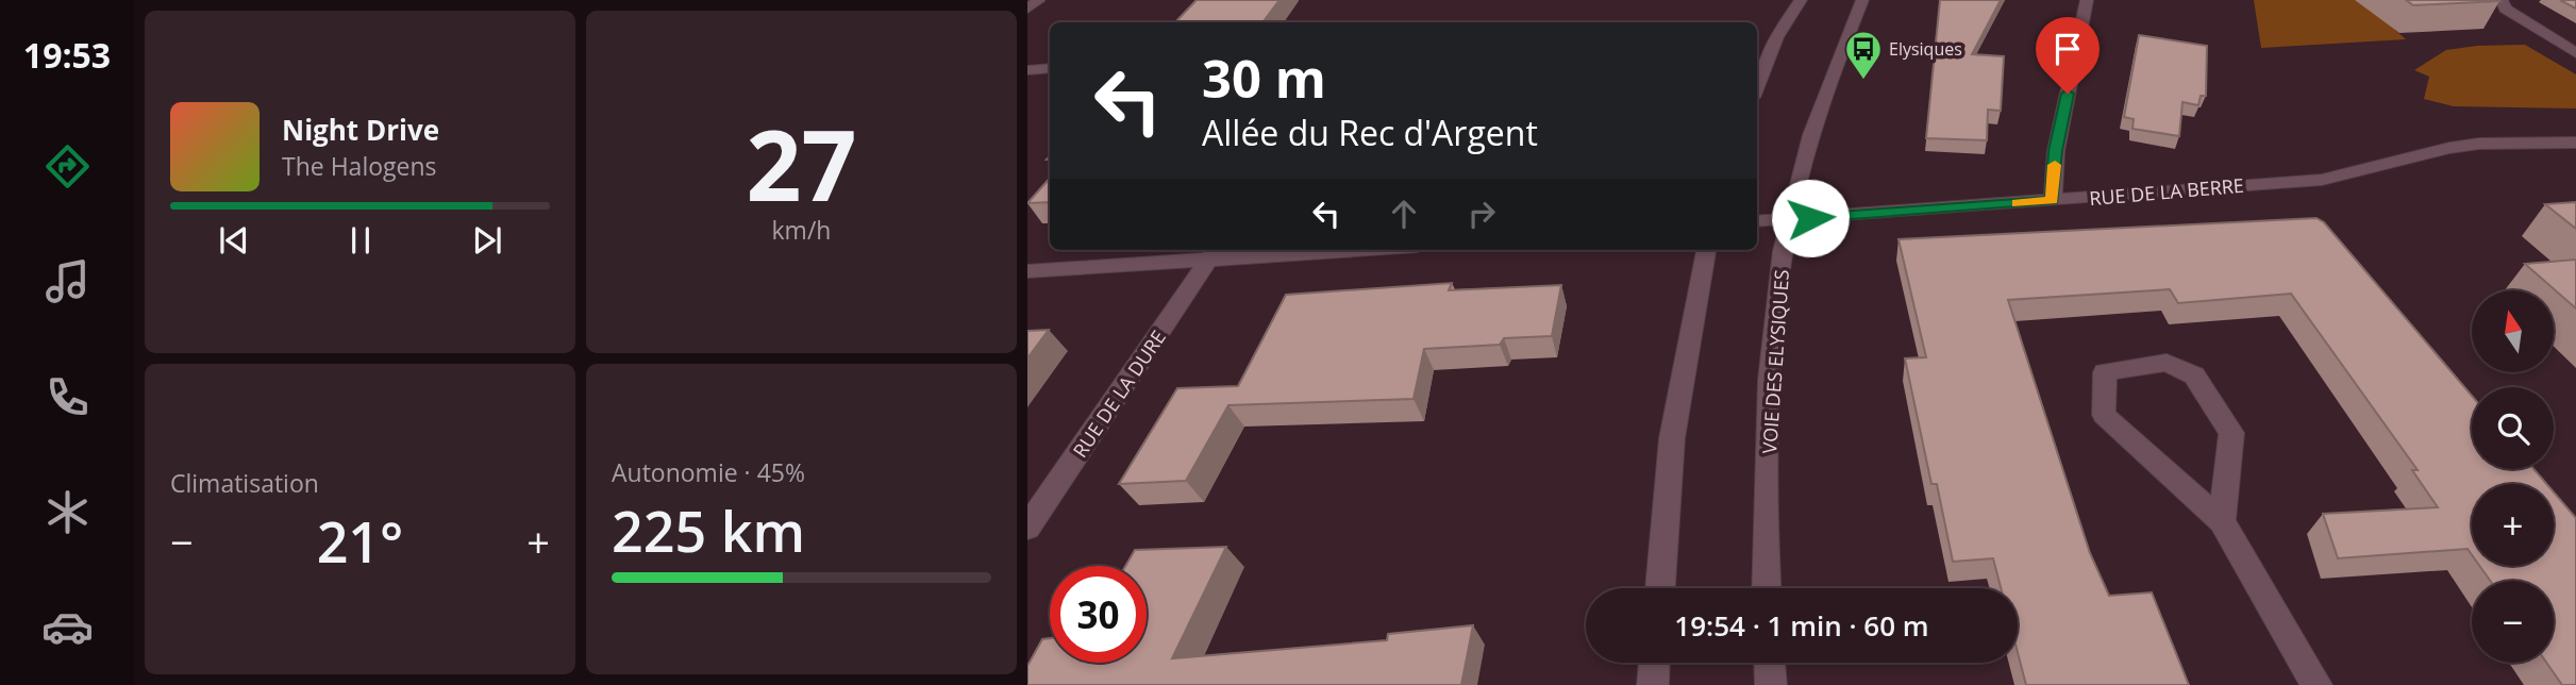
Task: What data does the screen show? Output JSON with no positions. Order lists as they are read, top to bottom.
{
  "streets": {
    "street": ["RUE DE LA BERRE", "VOIE DES ELYSIQUES", "RUE DE LA DURE"]
  },
  "crossings": [
    ["RUE DE LA BERRE", "VOIE DES ELYSIQUES"]
  ],
  "places": {
    "bus stop": ["Elysiques"]
  },
  "north": "top",
  "page": {
    "tabs": "19:53",
    "tile": [
      ["27", "km/h"],
      "Climatisation",
      ["Autonomie · 45%", "225 km"]
    ],
    "turn": ["30 m", "Allée du Rec d'Argent"],
    "song": ["Night Drive", "The Halogens"],
    "map_buttons": ["+", "−"],
    "heat": ["−", "21°", "+"],
    "limit": "30",
    "trip": "19:54 · 1 min · 60 m"
  }
}
